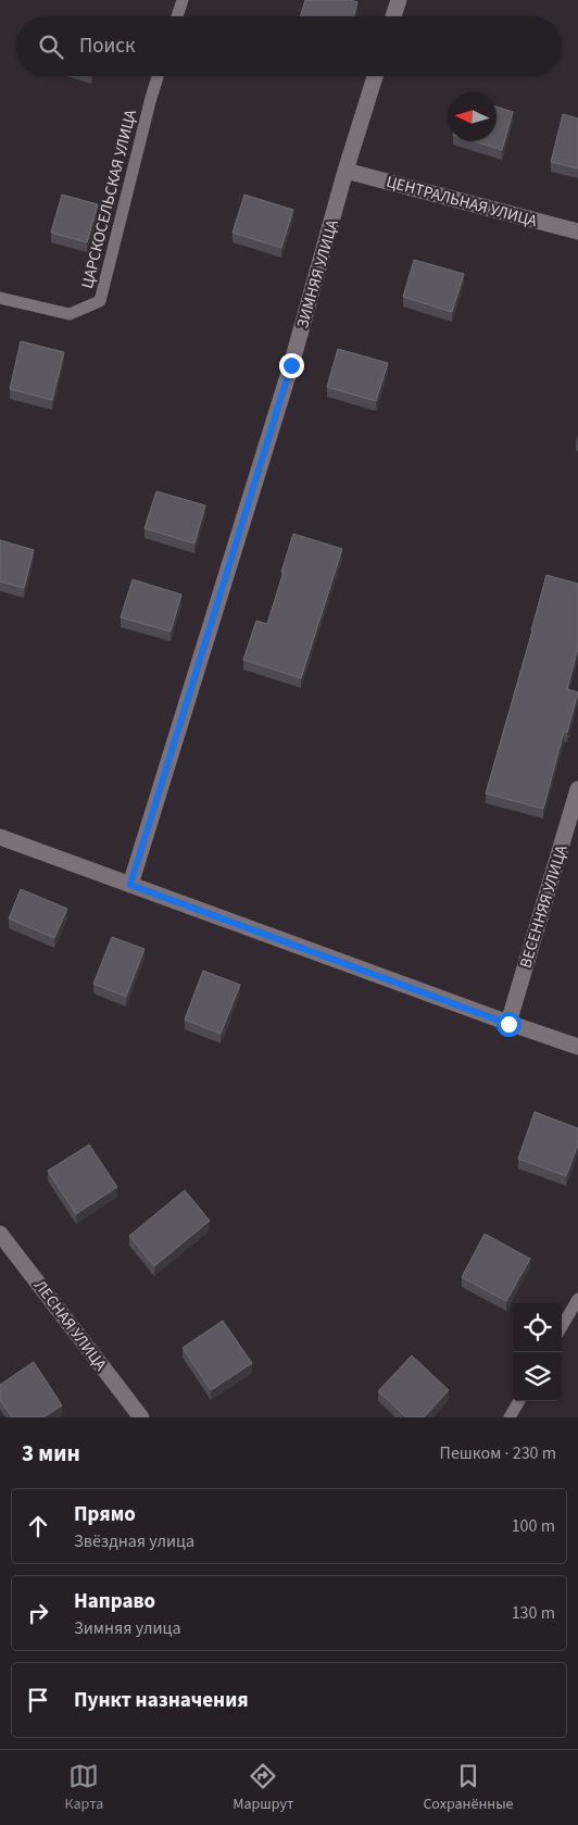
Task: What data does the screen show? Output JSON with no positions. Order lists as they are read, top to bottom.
{
  "streets": {
    "street": [
      "ЦЕНТРАЛЬНАЯ УЛИЦА",
      "ЗИМНЯЯ УЛИЦА",
      "ВЕСЕННЯЯ УЛИЦА",
      "ЛЕСНАЯ УЛИЦА"
    ],
    "lane": ["ЦАРСКОСЕЛЬСКАЯ УЛИЦА"]
  },
  "crossings": [
    ["ЦЕНТРАЛЬНАЯ УЛИЦА", "ЗИМНЯЯ УЛИЦА"]
  ],
  "north": "left",
  "page": {
    "search": "Поиск",
    "heading": ["3 мин", "Пешком · 230 m"],
    "list": [
      ["Прямо", "Звёздная улица", "100 m"],
      ["Направо", "Зимняя улица", "130 m"],
      "Пункт назначения"
    ],
    "nav": ["Карта", "Маршрут", "Сохранённые"]
  }
}
